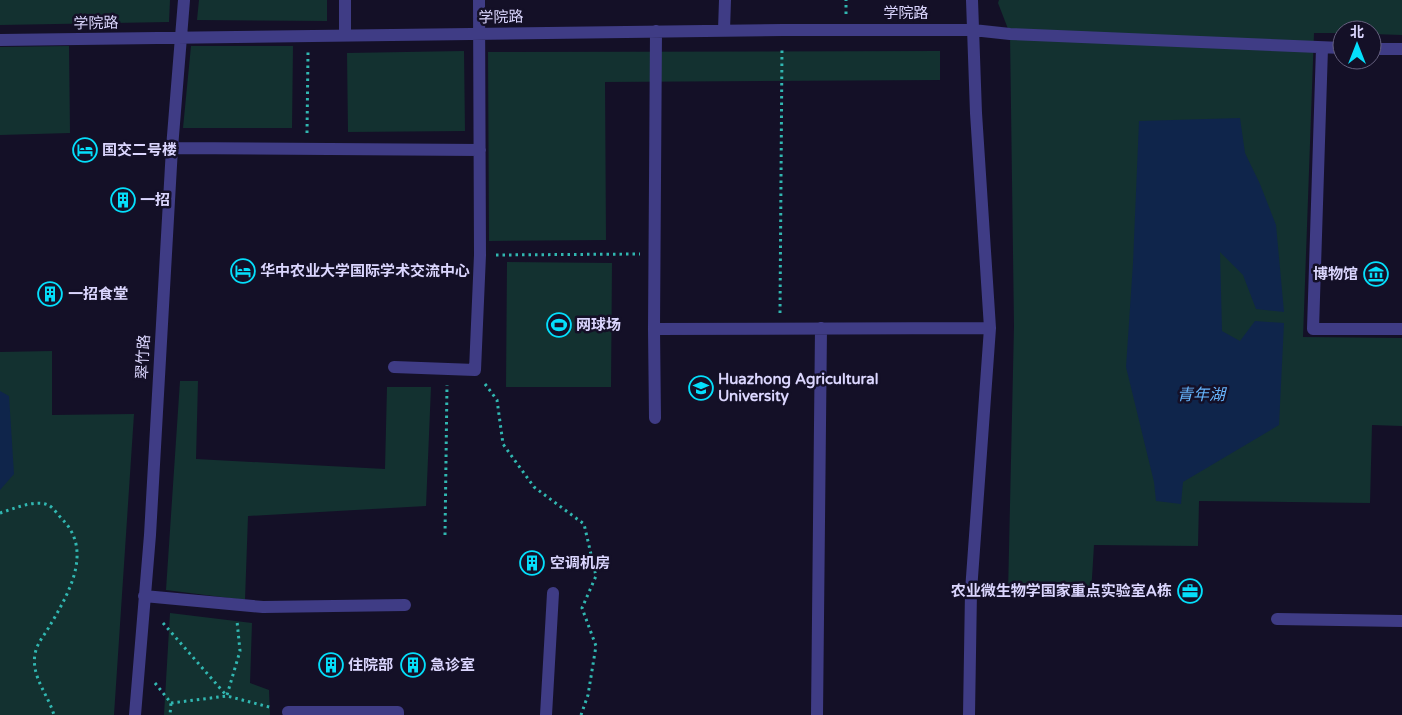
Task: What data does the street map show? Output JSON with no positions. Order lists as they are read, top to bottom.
{
  "streets": {
    "street": ["学院路", "翠竹路"]
  },
  "crossings": [
    ["学院路", "翠竹路"]
  ],
  "water": ["青年湖"],
  "places": {
    "hotel": ["国交二号楼", "华中农业大学国际学术交流中心"],
    "building": [
      "一招",
      "一招食堂",
      "空调机房",
      "住院部",
      "急诊室"
    ],
    "museum": ["博物馆"],
    "sports": ["网球场"],
    "school or university": ["Huazhong Agricultural University"],
    "office": ["农业微生物学国家重点实验室A栋"]
  },
  "north": "top"
}
